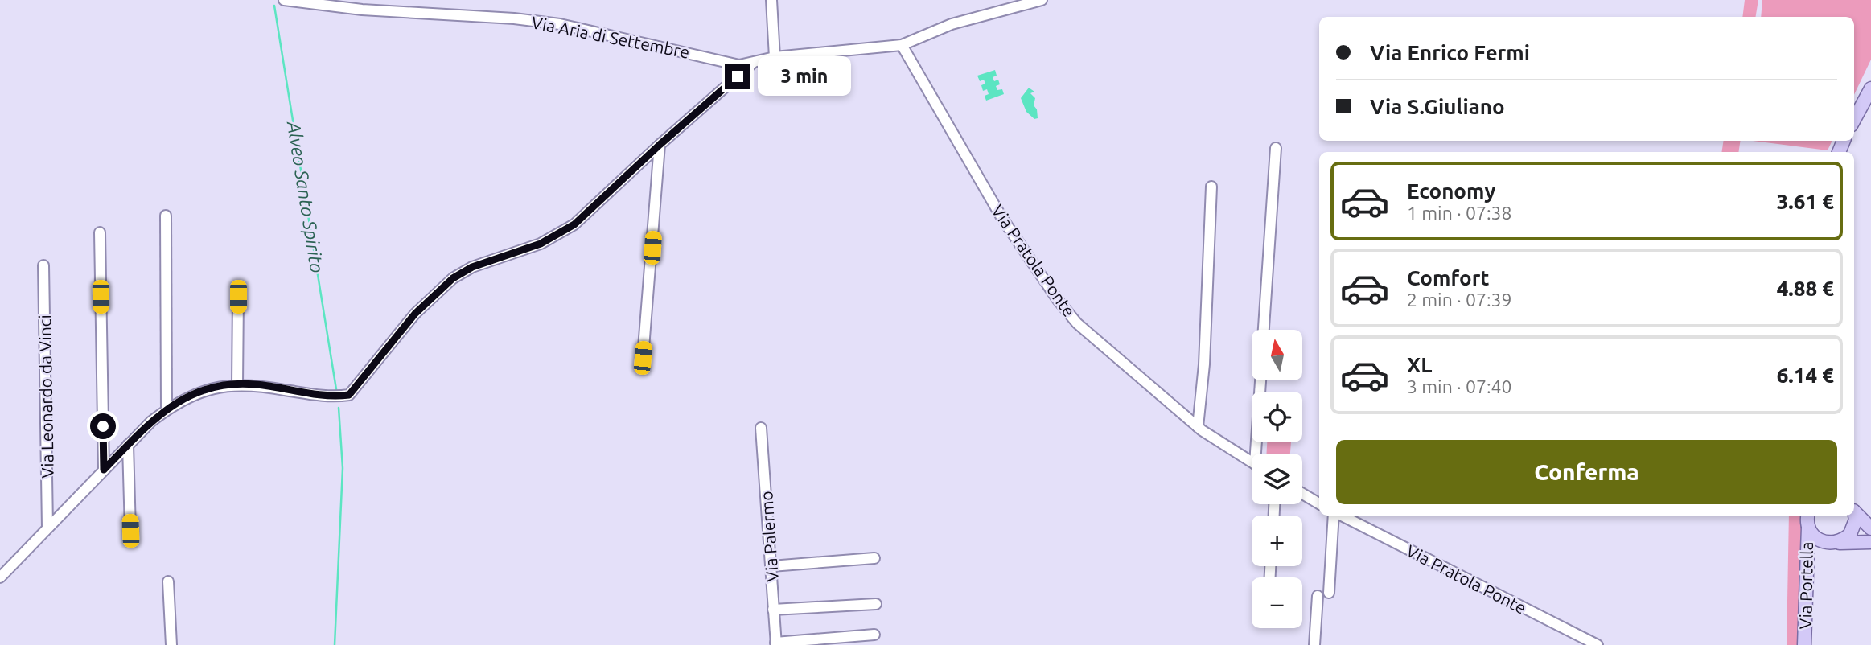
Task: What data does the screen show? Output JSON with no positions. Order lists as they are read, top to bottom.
{
  "streets": {
    "main road": ["Via Portella"],
    "street": [
      "Via Aria di Settembre",
      "Via Pratola Ponte",
      "Via Leonardo da Vinci",
      "Via Palermo"
    ]
  },
  "crossings": [
    ["Via Aria di Settembre", "Via Pratola Ponte"]
  ],
  "water": ["Alveo Santo Spirito"],
  "north": "top",
  "page": {
    "banner": ["Via Enrico Fermi", "Via S.Giuliano"],
    "bubble": "3 min",
    "list": [
      {
        "name": "Economy",
        "note": "1 min · 07:38",
        "value": "3.61 €"
      },
      {
        "name": "Comfort",
        "note": "2 min · 07:39",
        "value": "4.88 €"
      },
      {
        "name": "XL",
        "note": "3 min · 07:40",
        "value": "6.14 €"
      }
    ],
    "map_buttons": ["+", "−"],
    "buttons": "Conferma"
  }
}
